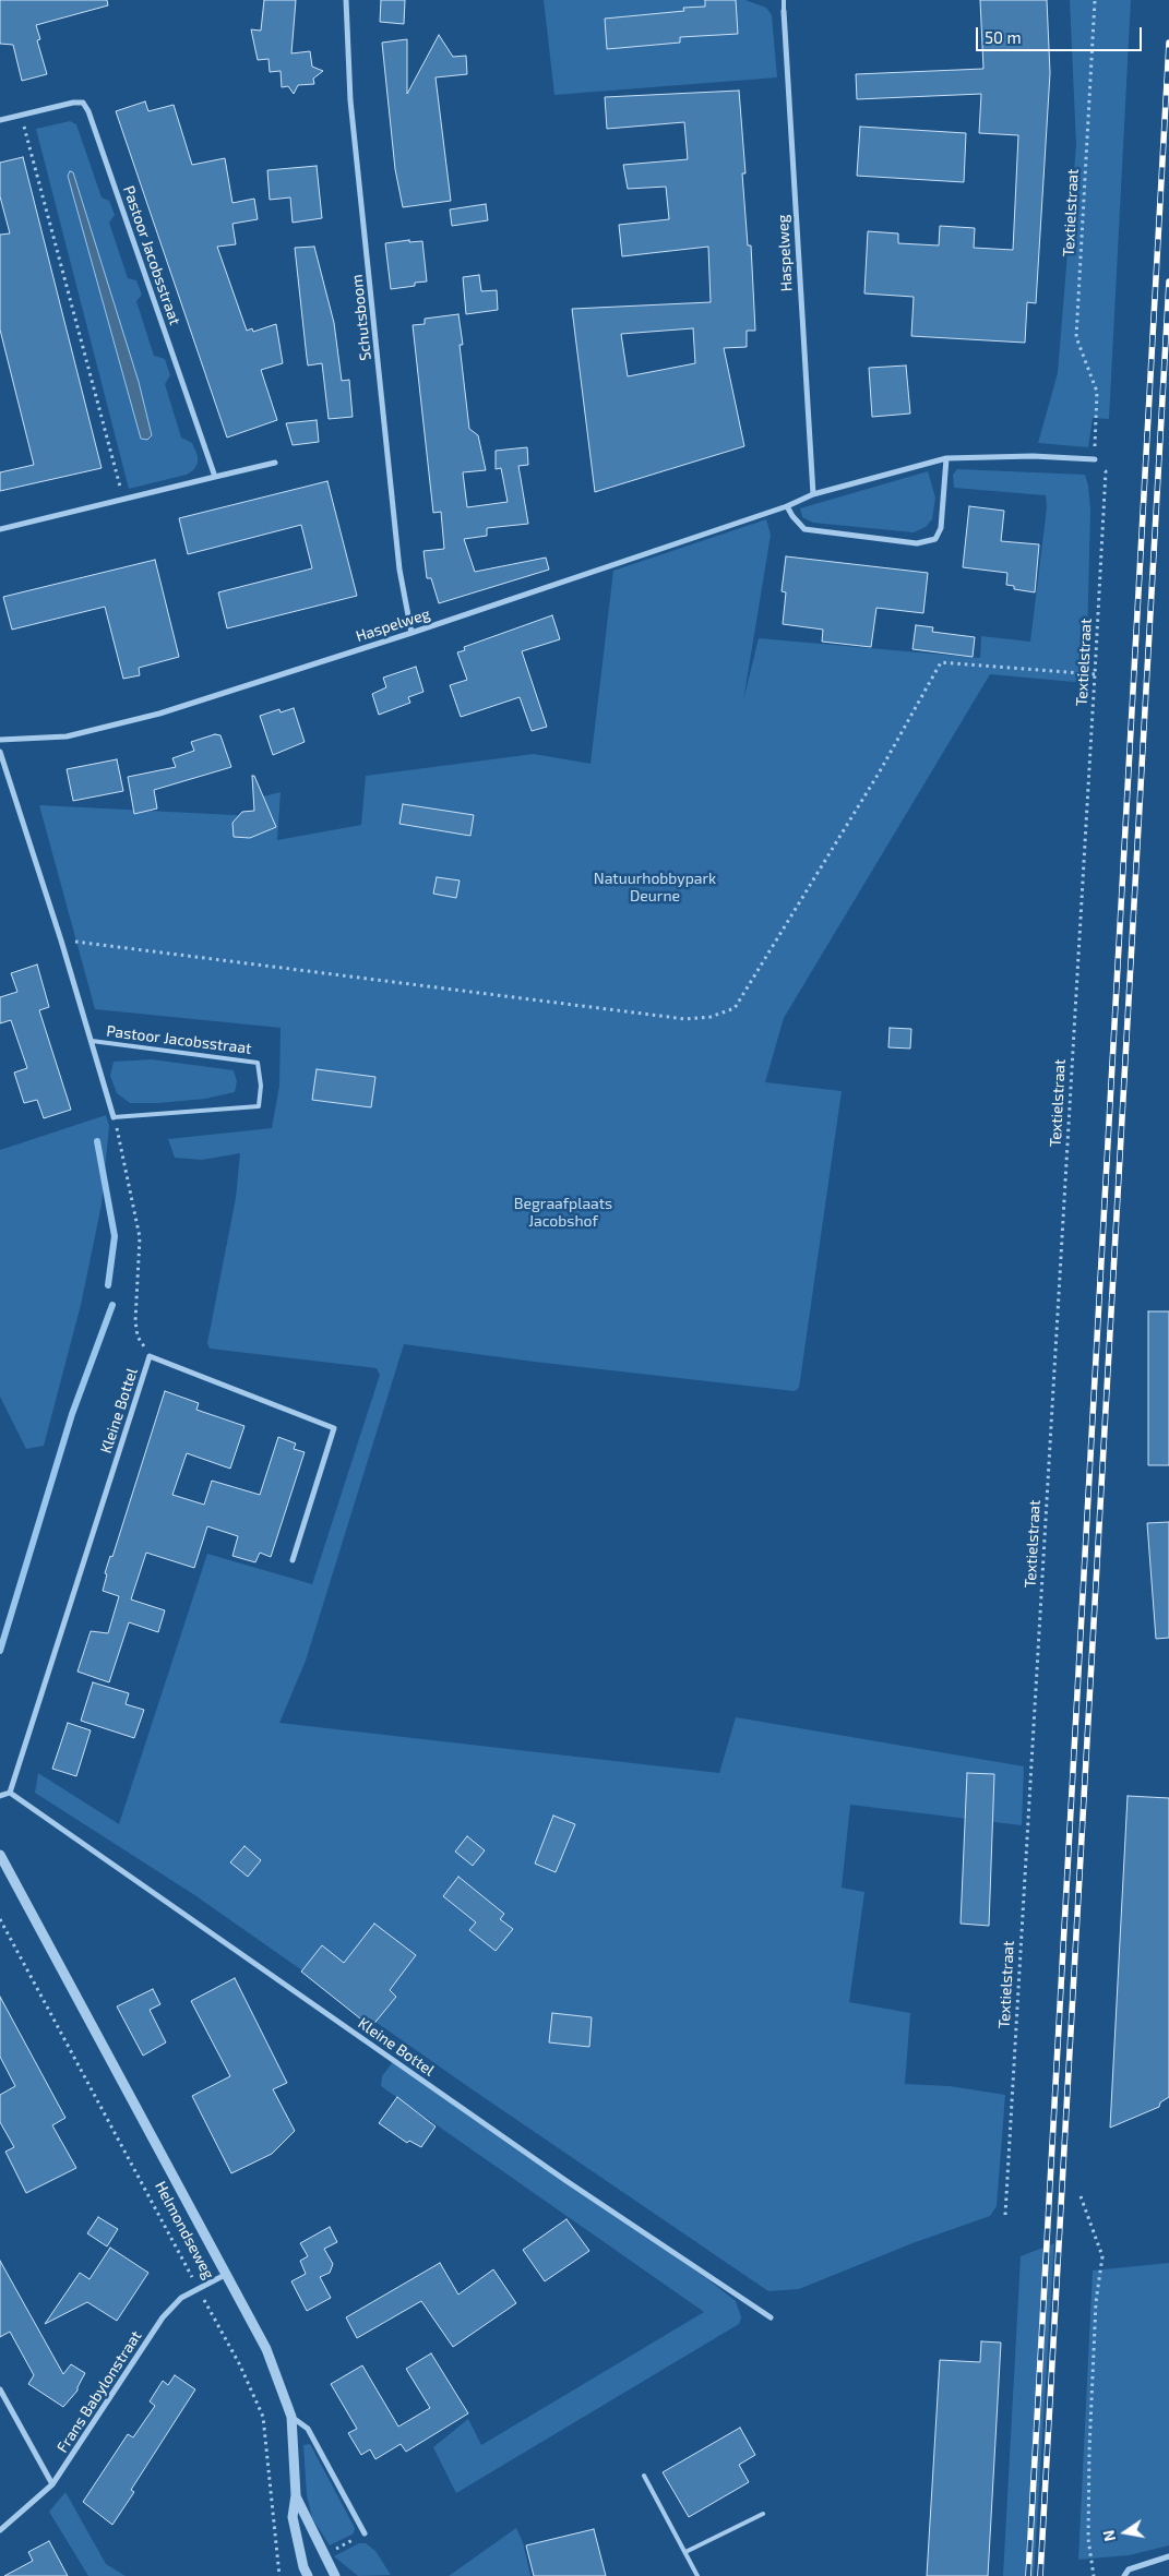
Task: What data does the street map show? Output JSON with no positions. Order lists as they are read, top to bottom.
{
  "streets": {
    "street": [
      "Haspelweg",
      "Pastoor Jacobsstraat",
      "Schutsboom",
      "Kleine Bottel",
      "Helmondseweg",
      "Frans Babylonstraat"
    ],
    "path": ["Textielstraat"]
  },
  "crossings": [
    ["Textielstraat", "Haspelweg"],
    ["Haspelweg", "Schutsboom"],
    ["Helmondseweg", "Frans Babylonstraat"]
  ],
  "parks": ["Natuurhobbypark Deurne", "Begraafplaats Jacobshof"],
  "scale_bar": "50 m",
  "north": "left"
}
